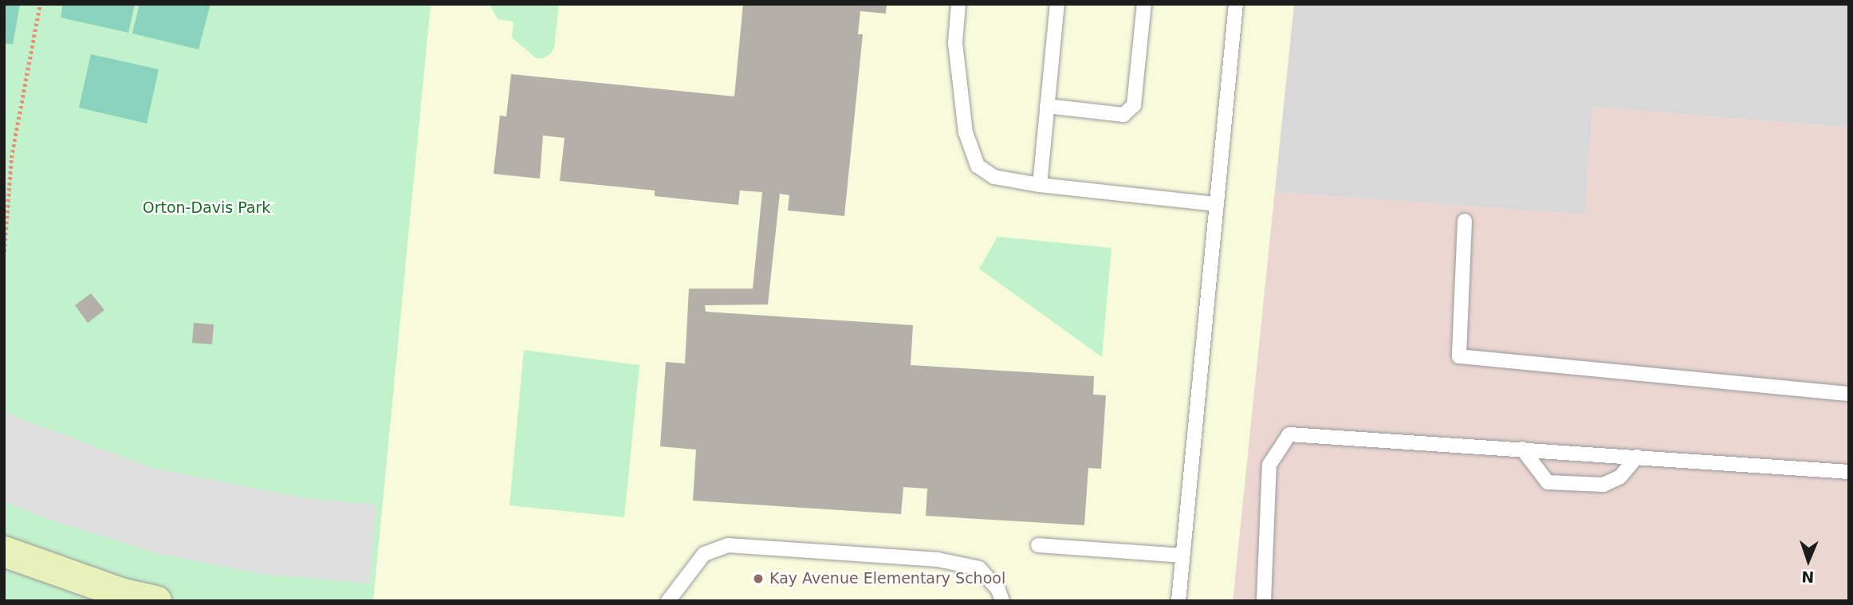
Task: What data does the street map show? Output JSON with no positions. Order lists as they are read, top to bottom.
{
  "parks": ["Orton-Davis Park"],
  "places": ["Kay Avenue Elementary School"],
  "north": "bottom"
}
